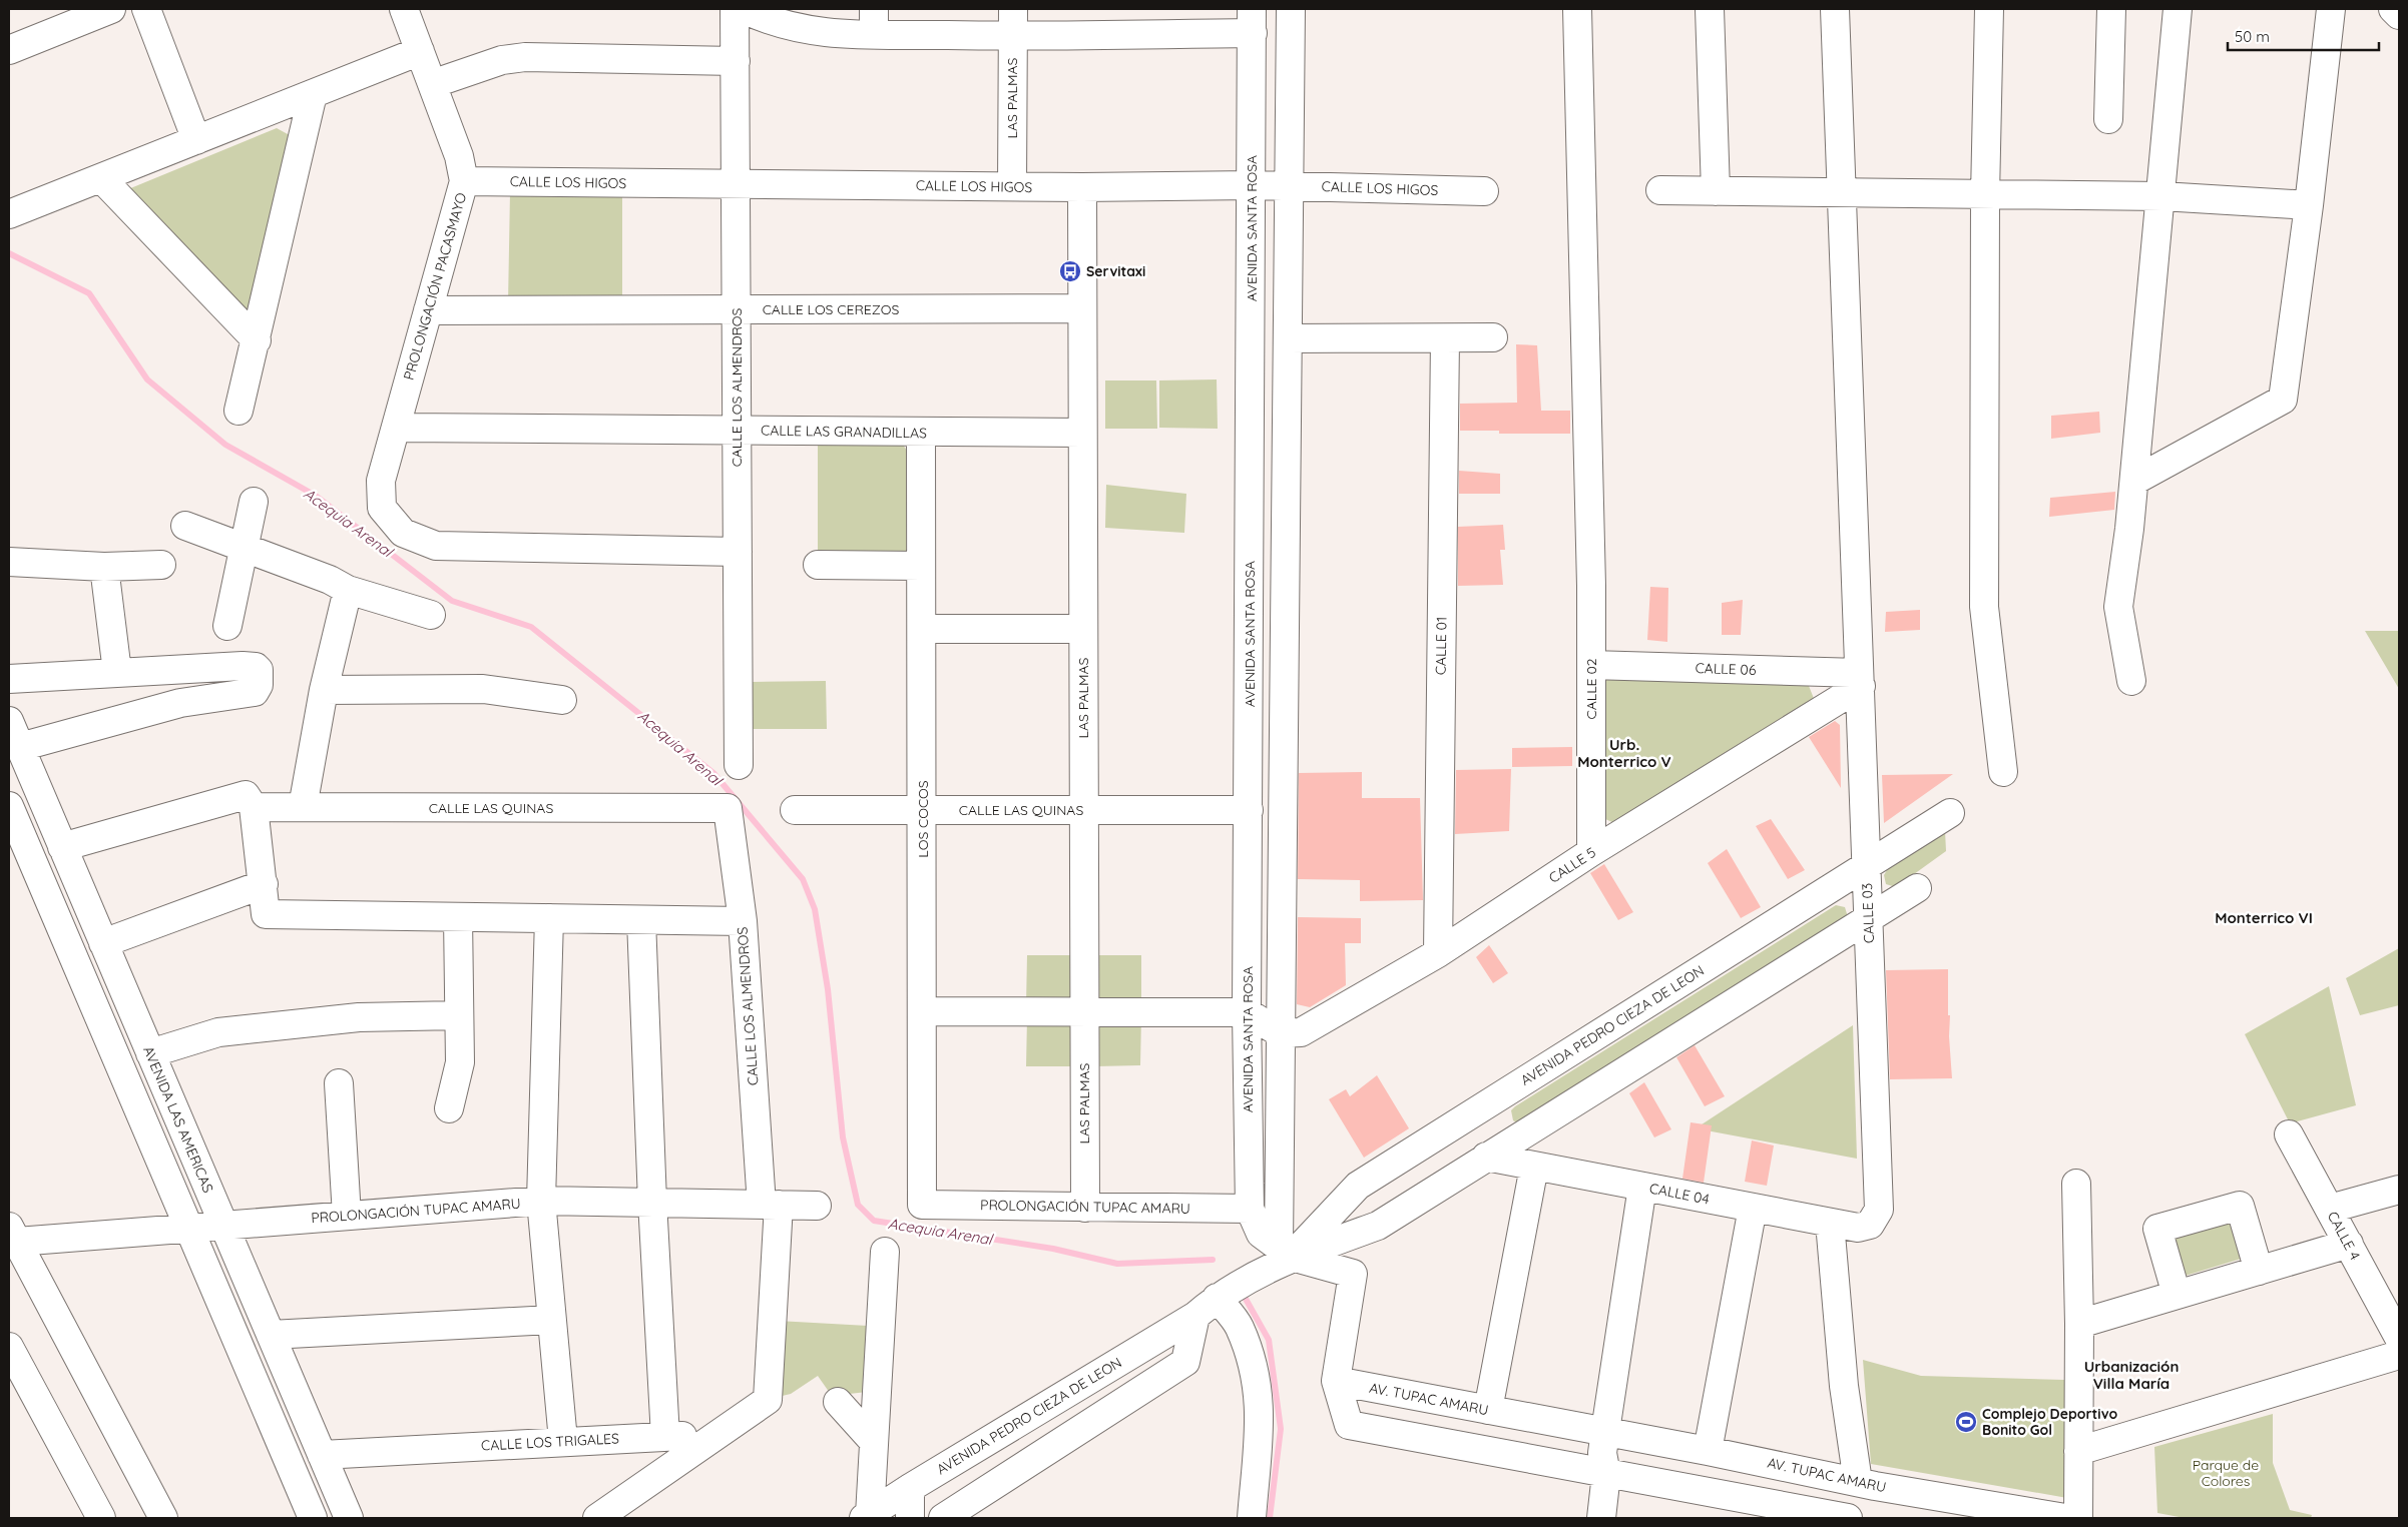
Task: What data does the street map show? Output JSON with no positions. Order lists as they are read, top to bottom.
{
  "streets": {
    "street": [
      "LAS PALMAS",
      "CALLE LOS HIGOS",
      "AVENIDA SANTA ROSA",
      "PROLONGACIÓN PACASMAYO",
      "CALLE LOS CEREZOS",
      "CALLE LOS ALMENDROS",
      "CALLE LAS GRANADILLAS",
      "CALLE 01",
      "CALLE 06",
      "CALLE 02",
      "CALLE LAS QUINAS",
      "LOS COCOS",
      "CALLE 5",
      "CALLE 03",
      "AVENIDA PEDRO CIEZA DE LEON",
      "AVENIDA LAS AMERICAS",
      "CALLE 04",
      "PROLONGACIÓN TUPAC AMARU",
      "CALLE 4",
      "AV. TUPAC AMARU",
      "CALLE LOS TRIGALES"
    ]
  },
  "crossings": [
    ["LAS PALMAS", "CALLE LOS HIGOS"],
    ["LAS PALMAS", "CALLE LOS CEREZOS"],
    ["LAS PALMAS", "CALLE LAS GRANADILLAS"],
    ["LAS PALMAS", "CALLE LAS QUINAS"],
    ["LAS PALMAS", "PROLONGACIÓN TUPAC AMARU"],
    ["CALLE LOS HIGOS", "AVENIDA SANTA ROSA"],
    ["CALLE LOS HIGOS", "PROLONGACIÓN PACASMAYO"],
    ["CALLE LOS HIGOS", "CALLE LOS ALMENDROS"],
    ["AVENIDA SANTA ROSA", "CALLE LAS QUINAS"],
    ["AVENIDA SANTA ROSA", "AVENIDA PEDRO CIEZA DE LEON"],
    ["AVENIDA SANTA ROSA", "PROLONGACIÓN TUPAC AMARU"],
    ["PROLONGACIÓN PACASMAYO", "CALLE LOS CEREZOS"],
    ["PROLONGACIÓN PACASMAYO", "CALLE LOS ALMENDROS"],
    ["PROLONGACIÓN PACASMAYO", "CALLE LAS GRANADILLAS"],
    ["CALLE LOS CEREZOS", "CALLE LOS ALMENDROS"],
    ["CALLE LOS ALMENDROS", "CALLE LAS GRANADILLAS"],
    ["CALLE LOS ALMENDROS", "CALLE LAS QUINAS"],
    ["CALLE LOS ALMENDROS", "PROLONGACIÓN TUPAC AMARU"],
    ["CALLE LOS ALMENDROS", "CALLE LOS TRIGALES"],
    ["CALLE LAS GRANADILLAS", "LOS COCOS"],
    ["CALLE 01", "CALLE 5"],
    ["CALLE 06", "CALLE 02"],
    ["CALLE 06", "CALLE 5"],
    ["CALLE 06", "CALLE 03"],
    ["CALLE 02", "CALLE 5"],
    ["CALLE LAS QUINAS", "LOS COCOS"],
    ["LOS COCOS", "PROLONGACIÓN TUPAC AMARU"],
    ["CALLE 5", "CALLE 03"],
    ["CALLE 03", "AVENIDA PEDRO CIEZA DE LEON"],
    ["CALLE 03", "CALLE 04"],
    ["AVENIDA PEDRO CIEZA DE LEON", "CALLE 04"],
    ["AVENIDA LAS AMERICAS", "PROLONGACIÓN TUPAC AMARU"],
    ["AVENIDA LAS AMERICAS", "CALLE LOS TRIGALES"]
  ],
  "districts": ["Urb. Monterrico V", "Monterrico VI", "Urbanización Villa María"],
  "water": ["Acequia Arenal"],
  "parks": ["Parque de Colores"],
  "places": {
    "bus stop": ["Servitaxi"],
    "sports": ["Complejo Deportivo Bonito Gol"]
  },
  "scale_bar": "50 m"
}
